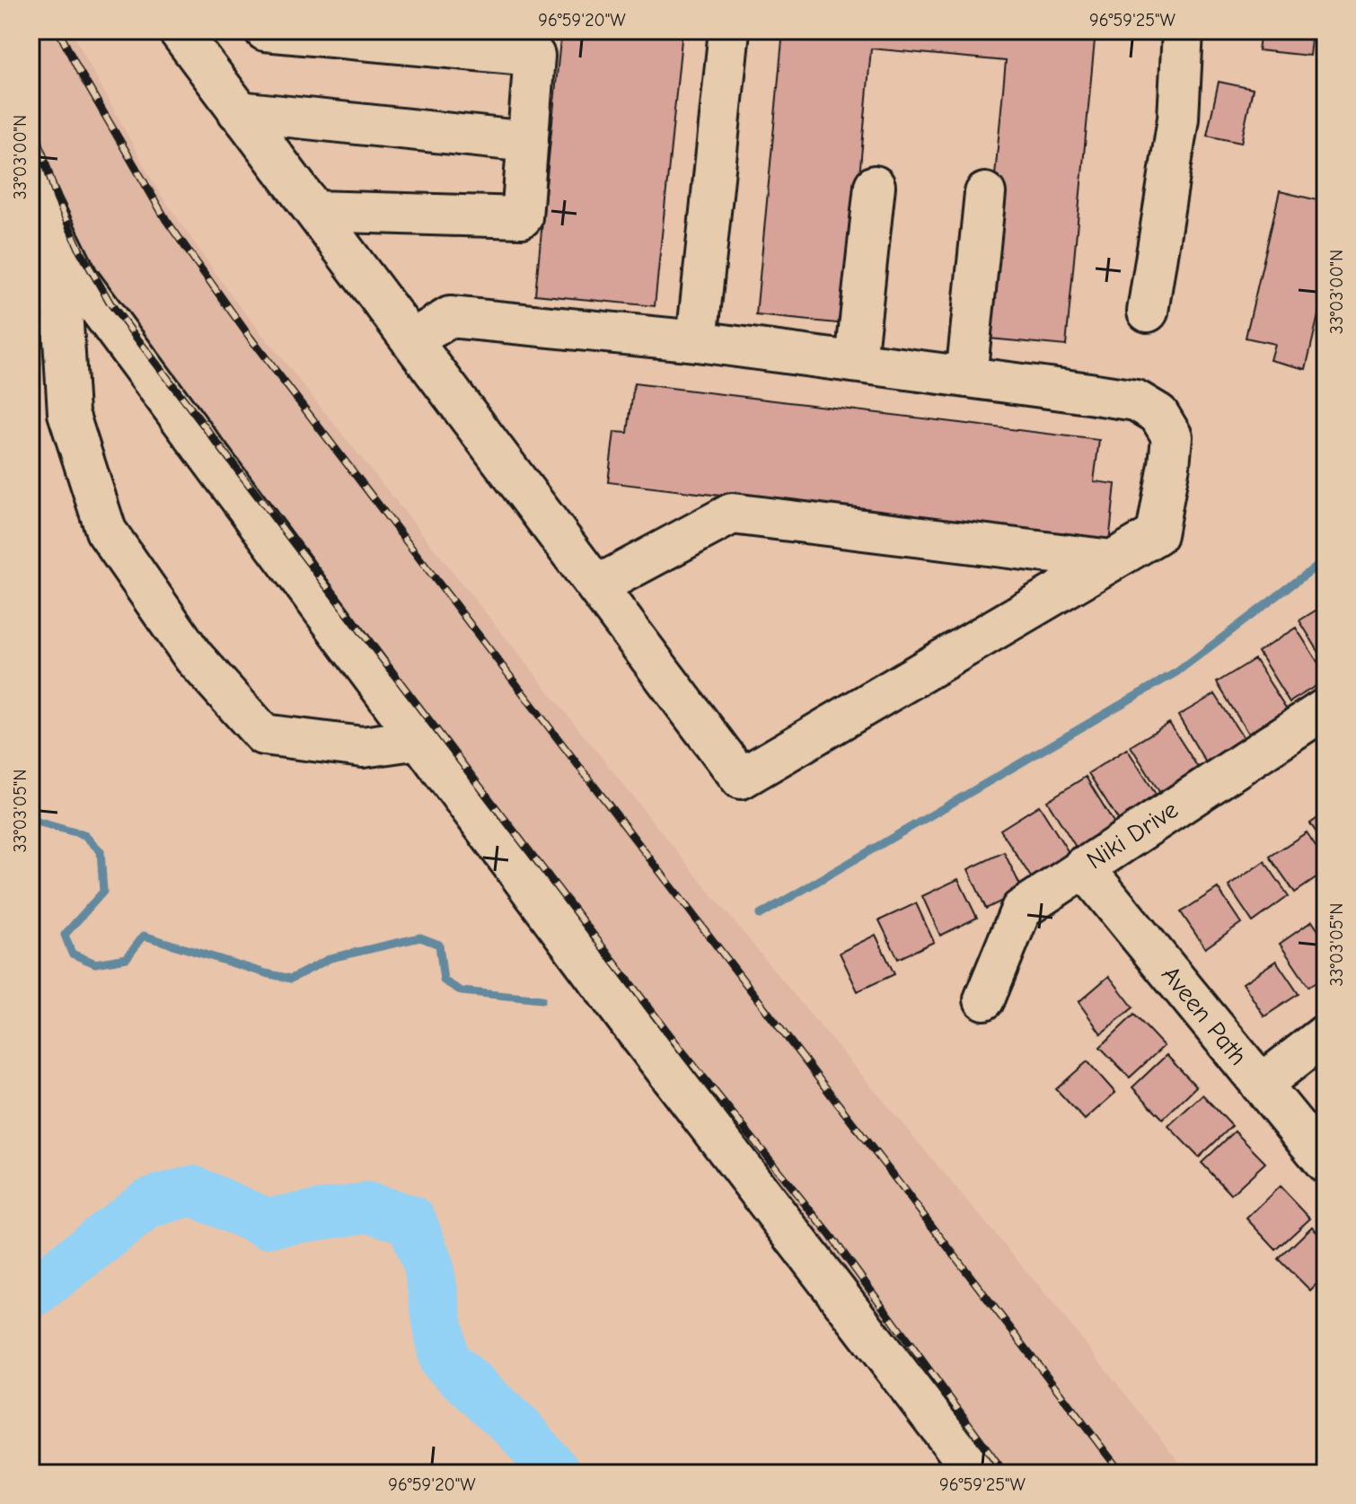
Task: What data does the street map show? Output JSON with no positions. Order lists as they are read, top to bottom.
{
  "streets": {
    "street": ["Niki Drive", "Aveen Path"]
  },
  "crossings": [
    ["Niki Drive", "Aveen Path"]
  ],
  "coordinates": [
    "96°59'20\"W",
    "96°59'25\"W",
    "33°03'00\"N",
    "33°03'05\"N"
  ]
}
